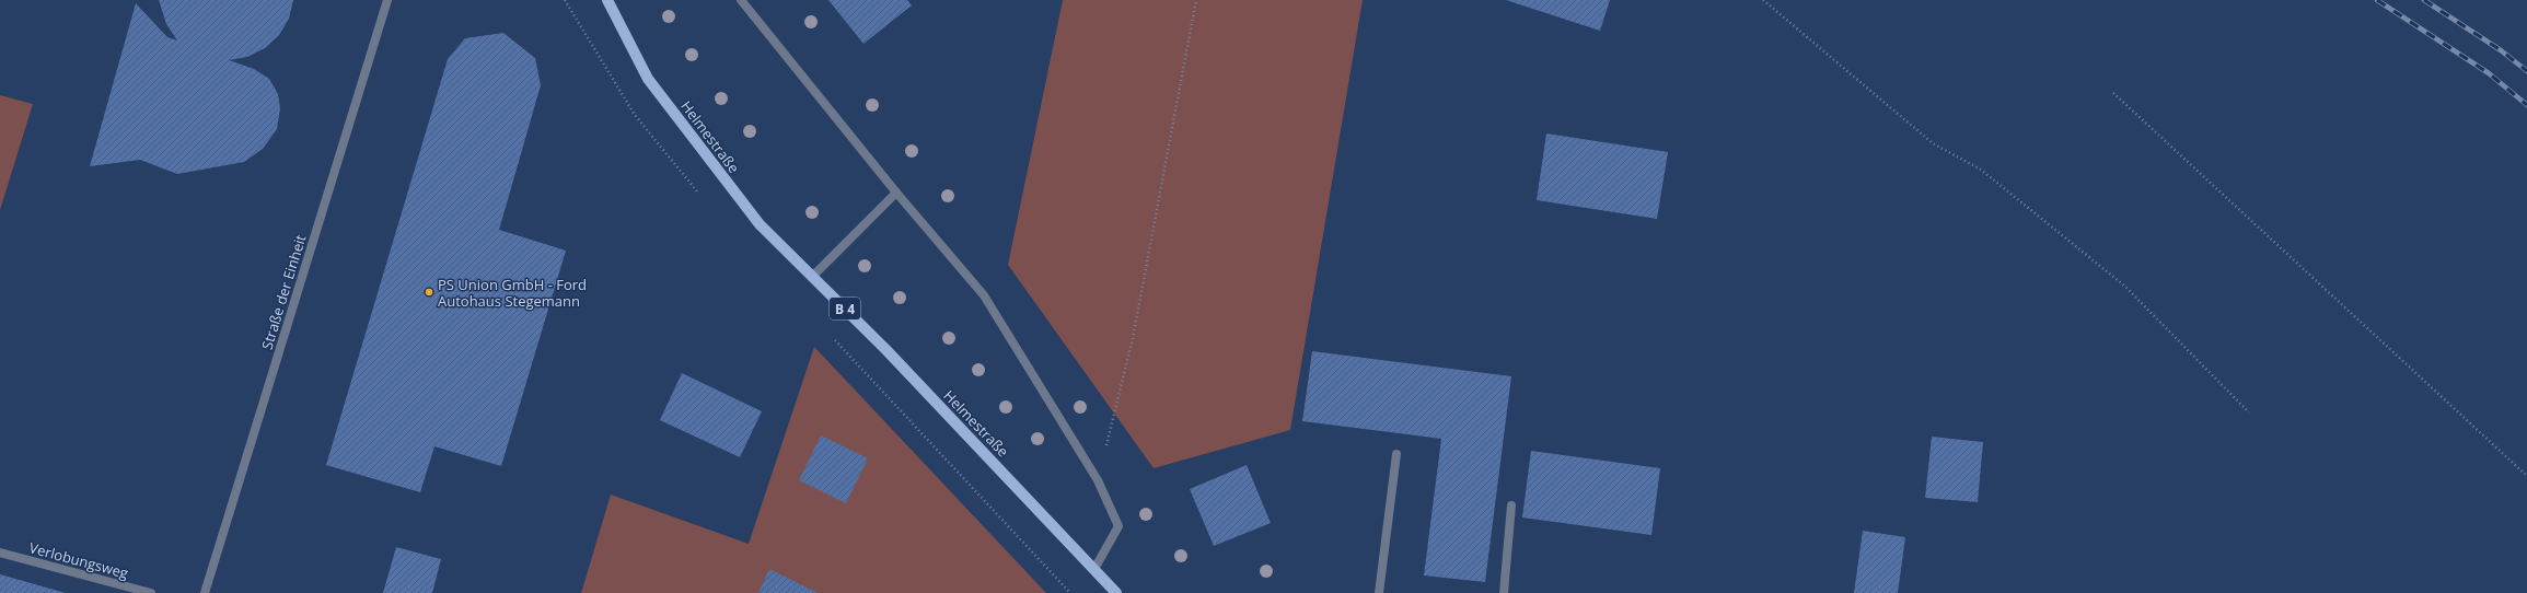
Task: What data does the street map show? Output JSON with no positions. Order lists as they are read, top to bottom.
{
  "streets": {
    "main road": ["Helmestraße", "B 4"],
    "street": ["Straße der Einheit", "Verlobungsweg"]
  },
  "places": ["PS Union GmbH - Ford Autohaus Stegemann"]
}
